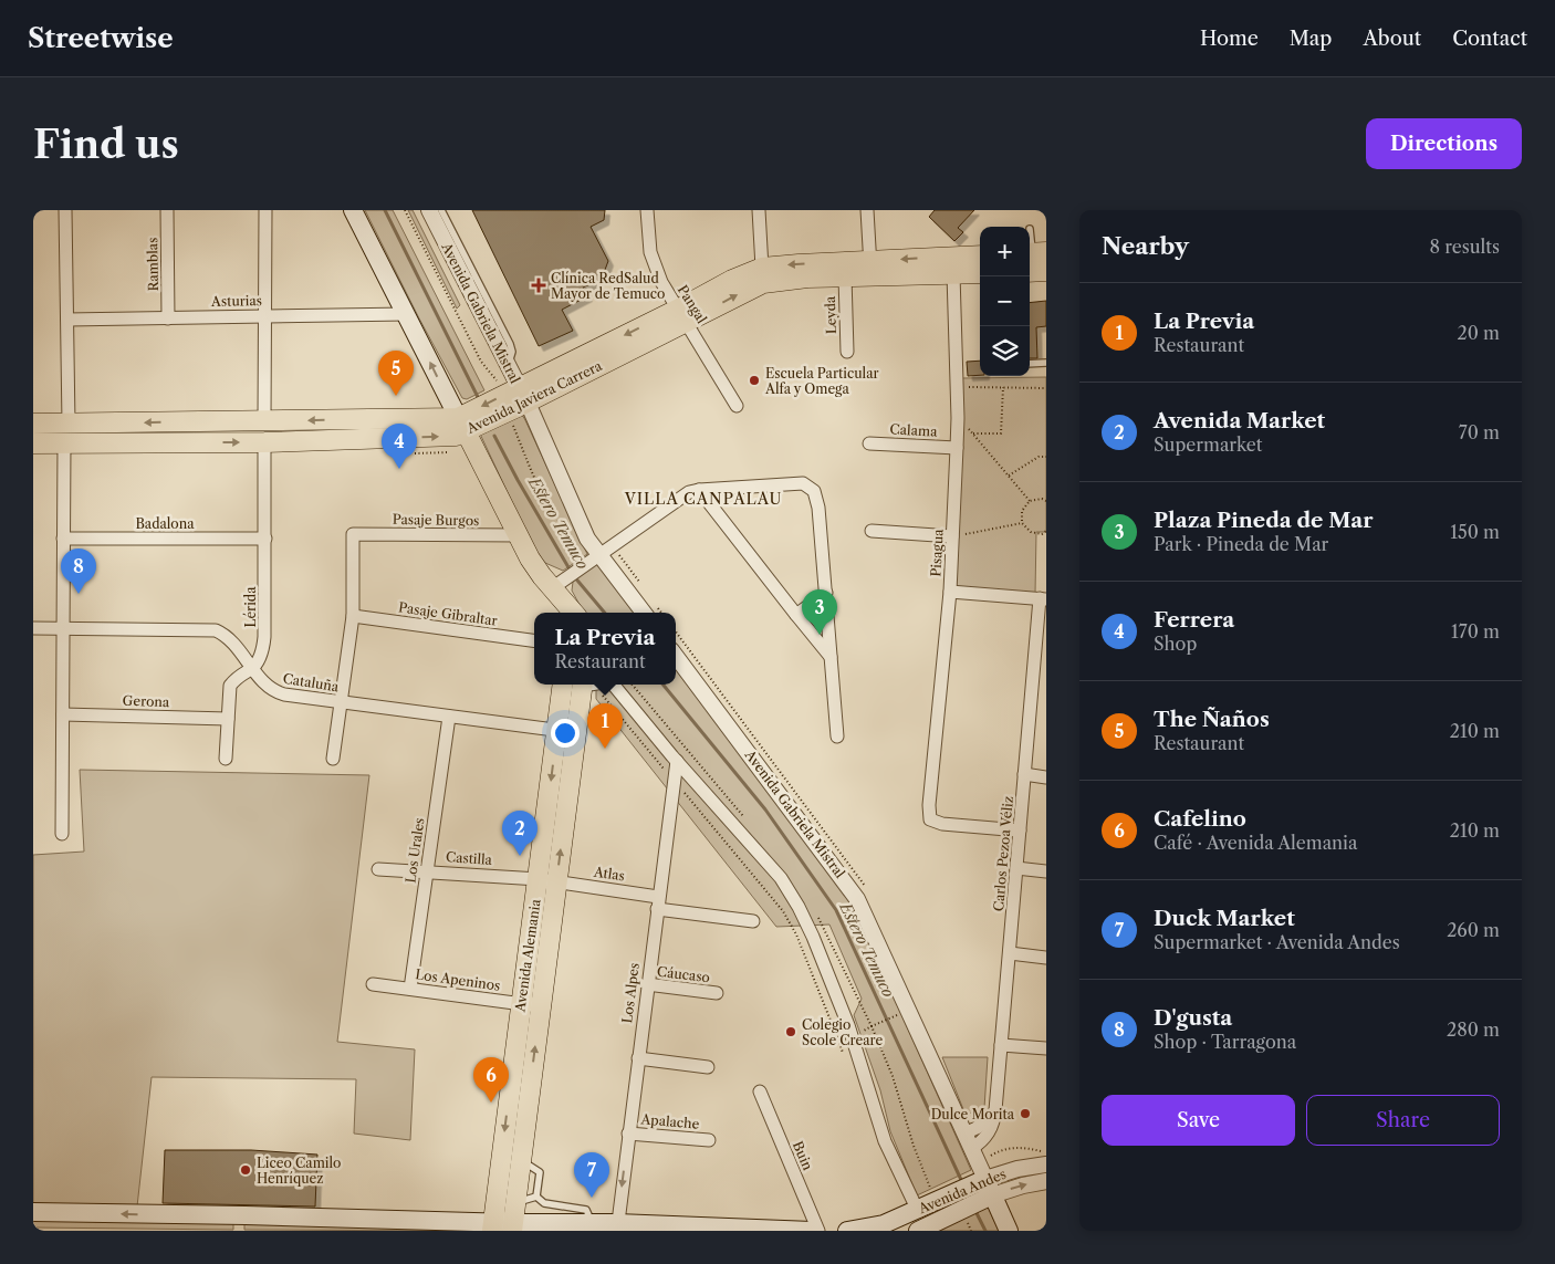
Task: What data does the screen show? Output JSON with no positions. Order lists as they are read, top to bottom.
{
  "streets": {
    "main road": [
      "Avenida Gabriela Mistral",
      "Avenida Javiera Carrera",
      "Avenida Alemania",
      "Avenida Andes"
    ],
    "street": [
      "Ramblas",
      "Asturias",
      "Pangal",
      "Leyda",
      "Calama",
      "Pasaje Burgos",
      "Badalona",
      "Pisagua",
      "Lérida",
      "Pasaje Gibraltar",
      "Cataluña",
      "Gerona",
      "Los Urales",
      "Carlos Pezoa Véliz",
      "Castilla",
      "Atlas",
      "Cáucaso",
      "Los Apeninos",
      "Los Alpes",
      "Apalache",
      "Buin"
    ]
  },
  "crossings": [
    ["Ramblas", "Asturias"],
    ["Pangal", "Avenida Javiera Carrera"],
    ["Avenida Gabriela Mistral", "Avenida Javiera Carrera"],
    ["Avenida Gabriela Mistral", "Carlos Pezoa Véliz"],
    ["Avenida Gabriela Mistral", "Avenida Andes"],
    ["Leyda", "Avenida Javiera Carrera"],
    ["Avenida Javiera Carrera", "Pisagua"],
    ["Avenida Javiera Carrera", "Lérida"],
    ["Calama", "Pisagua"],
    ["Pasaje Burgos", "Pasaje Gibraltar"],
    ["Badalona", "Lérida"],
    ["Pisagua", "Carlos Pezoa Véliz"],
    ["Lérida", "Cataluña"],
    ["Lérida", "Gerona"],
    ["Cataluña", "Los Urales"],
    ["Cataluña", "Avenida Alemania"],
    ["Los Urales", "Castilla"],
    ["Los Urales", "Los Apeninos"],
    ["Castilla", "Atlas"],
    ["Castilla", "Avenida Alemania"],
    ["Atlas", "Avenida Alemania"],
    ["Atlas", "Los Alpes"],
    ["Avenida Alemania", "Los Apeninos"],
    ["Cáucaso", "Los Alpes"],
    ["Los Alpes", "Apalache"]
  ],
  "districts": ["VILLA CANPALAU"],
  "water": ["Estero Temuco"],
  "places": {
    "health": ["Clínica RedSalud Mayor de Temuco"],
    "other": [
      "Escuela Particular Alfa y Omega",
      "Colegio Scole Creare",
      "Dulce Morita",
      "Liceo Camilo Henríquez"
    ]
  },
  "page": {
    "header": "Streetwise",
    "nav": [
      "Home",
      "Map",
      "About",
      "Contact"
    ],
    "buttons": [
      "Directions",
      ["Save", "Share"]
    ],
    "title": "Find us",
    "heading": ["Nearby", "8 results"],
    "map_buttons": ["+", "−"],
    "list": [
      {
        "mark": "1",
        "name": "La Previa",
        "note": "Restaurant",
        "value": "20 m"
      },
      {
        "mark": "2",
        "name": "Avenida Market",
        "note": "Supermarket",
        "value": "70 m"
      },
      {
        "mark": "3",
        "name": "Plaza Pineda de Mar",
        "note": "Park · Pineda de Mar",
        "value": "150 m"
      },
      {
        "mark": "4",
        "name": "Ferrera",
        "note": "Shop",
        "value": "170 m"
      },
      {
        "mark": "5",
        "name": "The Ñaños",
        "note": "Restaurant",
        "value": "210 m"
      },
      {
        "mark": "6",
        "name": "Cafelino",
        "note": "Café · Avenida Alemania",
        "value": "210 m"
      },
      {
        "mark": "7",
        "name": "Duck Market",
        "note": "Supermarket · Avenida Andes",
        "value": "260 m"
      },
      {
        "mark": "8",
        "name": "D'gusta",
        "note": "Shop · Tarragona",
        "value": "280 m"
      }
    ],
    "pins": [
      "5",
      "4",
      "8",
      "3",
      "1",
      "2",
      "6",
      "7"
    ],
    "popup": ["La Previa", "Restaurant"]
  }
}
